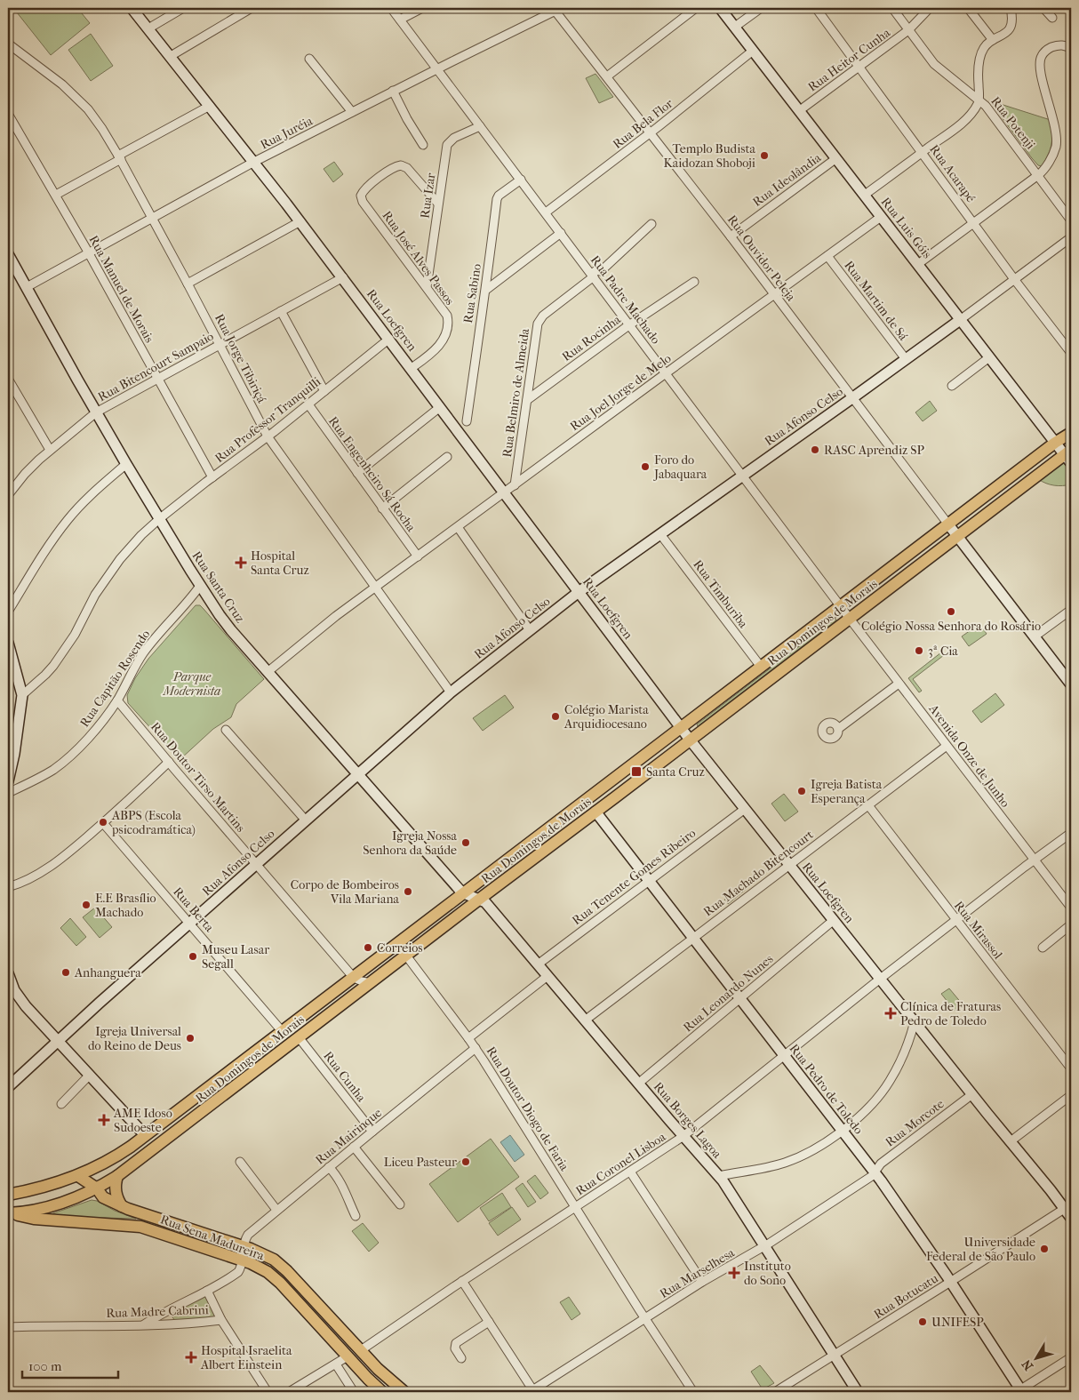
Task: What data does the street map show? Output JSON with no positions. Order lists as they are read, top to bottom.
{
  "streets": {
    "main road": ["Rua Domingos de Morais", "Rua Sena Madureira"],
    "street": [
      "Rua Heitor Cunha",
      "Rua Potenji",
      "Rua Bela Flor",
      "Rua Juréia",
      "Rua Acarapé",
      "Rua Ideolândia",
      "Rua Izar",
      "Rua Luis Góis",
      "Rua José Alves Passos",
      "Rua Ouvidor Peleja",
      "Rua Manuel de Morais",
      "Rua Sabino",
      "Rua Padre Machado",
      "Rua Martim de Sá",
      "Rua Loefgren",
      "Rua Rocinha",
      "Rua Jorge Tibiriçá",
      "Rua Bitencourt Sampaio",
      "Rua Joel Jorge de Melo",
      "Rua Belmiro de Almeida",
      "Rua Afonso Celso",
      "Rua Professor Tranquilli",
      "Rua Engenheiro Sá Rocha",
      "Rua Santa Cruz",
      "Rua Timburiba",
      "Rua Capitão Rosendo",
      "Avenida Onze de Junho",
      "Rua Doutor Tirso Martins",
      "Rua Machado Bitencourt",
      "Rua Tenente Gomes Ribeiro",
      "Rua Berta",
      "Rua Mirassol",
      "Rua Leonardo Nunes",
      "Rua Cunha",
      "Rua Pedro de Toledo",
      "Rua Doutor Diogo de Faria",
      "Rua Borges Lagoa",
      "Rua Morcote",
      "Rua Mairinque",
      "Rua Coronel Lisboa",
      "Rua Marselhesa",
      "Rua Botucatu",
      "Rua Madre Cabrini"
    ]
  },
  "crossings": [
    ["Rua Heitor Cunha", "Rua Potenji"],
    ["Rua Heitor Cunha", "Rua Acarapé"],
    ["Rua Heitor Cunha", "Rua Luis Góis"],
    ["Rua Bela Flor", "Rua Luis Góis"],
    ["Rua Bela Flor", "Rua Ouvidor Peleja"],
    ["Rua Bela Flor", "Rua Padre Machado"],
    ["Rua Juréia", "Rua Ouvidor Peleja"],
    ["Rua Juréia", "Rua Manuel de Morais"],
    ["Rua Juréia", "Rua Padre Machado"],
    ["Rua Juréia", "Rua Loefgren"],
    ["Rua Juréia", "Rua Jorge Tibiriçá"],
    ["Rua Juréia", "Rua Santa Cruz"],
    ["Rua Acarapé", "Rua Afonso Celso"],
    ["Rua Ideolândia", "Rua Luis Góis"],
    ["Rua Ideolândia", "Rua Ouvidor Peleja"],
    ["Rua Izar", "Rua José Alves Passos"],
    ["Rua Izar", "Rua Padre Machado"],
    ["Rua Luis Góis", "Rua Joel Jorge de Melo"],
    ["Rua Luis Góis", "Rua Afonso Celso"],
    ["Rua Luis Góis", "Rua Domingos de Morais"],
    ["Rua José Alves Passos", "Rua Loefgren"],
    ["Rua Ouvidor Peleja", "Rua Joel Jorge de Melo"],
    ["Rua Ouvidor Peleja", "Rua Afonso Celso"],
    ["Rua Ouvidor Peleja", "Rua Domingos de Morais"],
    ["Rua Manuel de Morais", "Rua Bitencourt Sampaio"],
    ["Rua Manuel de Morais", "Rua Professor Tranquilli"],
    ["Rua Sabino", "Rua Padre Machado"],
    ["Rua Padre Machado", "Rua Rocinha"],
    ["Rua Padre Machado", "Rua Joel Jorge de Melo"],
    ["Rua Padre Machado", "Rua Belmiro de Almeida"],
    ["Rua Padre Machado", "Rua Afonso Celso"],
    ["Rua Padre Machado", "Rua Domingos de Morais"],
    ["Rua Padre Machado", "Avenida Onze de Junho"],
    ["Rua Martim de Sá", "Rua Joel Jorge de Melo"],
    ["Rua Martim de Sá", "Rua Afonso Celso"],
    ["Rua Loefgren", "Rua Bitencourt Sampaio"],
    ["Rua Loefgren", "Rua Joel Jorge de Melo"],
    ["Rua Loefgren", "Rua Afonso Celso"],
    ["Rua Loefgren", "Rua Professor Tranquilli"],
    ["Rua Loefgren", "Rua Domingos de Morais"],
    ["Rua Loefgren", "Rua Machado Bitencourt"],
    ["Rua Loefgren", "Rua Tenente Gomes Ribeiro"],
    ["Rua Loefgren", "Rua Leonardo Nunes"],
    ["Rua Loefgren", "Rua Morcote"],
    ["Rua Loefgren", "Rua Coronel Lisboa"],
    ["Rua Loefgren", "Rua Botucatu"],
    ["Rua Rocinha", "Rua Belmiro de Almeida"],
    ["Rua Jorge Tibiriçá", "Rua Bitencourt Sampaio"],
    ["Rua Jorge Tibiriçá", "Rua Joel Jorge de Melo"],
    ["Rua Jorge Tibiriçá", "Rua Afonso Celso"],
    ["Rua Jorge Tibiriçá", "Rua Professor Tranquilli"],
    ["Rua Bitencourt Sampaio", "Rua Santa Cruz"],
    ["Rua Joel Jorge de Melo", "Rua Belmiro de Almeida"],
    ["Rua Joel Jorge de Melo", "Rua Engenheiro Sá Rocha"],
    ["Rua Joel Jorge de Melo", "Rua Santa Cruz"],
    ["Rua Afonso Celso", "Rua Santa Cruz"],
    ["Rua Afonso Celso", "Rua Timburiba"],
    ["Rua Afonso Celso", "Rua Doutor Tirso Martins"],
    ["Rua Afonso Celso", "Rua Berta"],
    ["Rua Professor Tranquilli", "Rua Engenheiro Sá Rocha"],
    ["Rua Professor Tranquilli", "Rua Santa Cruz"],
    ["Rua Santa Cruz", "Rua Domingos de Morais"],
    ["Rua Santa Cruz", "Rua Capitão Rosendo"],
    ["Rua Santa Cruz", "Rua Borges Lagoa"],
    ["Rua Timburiba", "Rua Domingos de Morais"],
    ["Rua Domingos de Morais", "Avenida Onze de Junho"],
    ["Rua Domingos de Morais", "Rua Doutor Tirso Martins"],
    ["Rua Domingos de Morais", "Rua Berta"],
    ["Rua Domingos de Morais", "Rua Cunha"],
    ["Rua Domingos de Morais", "Rua Pedro de Toledo"],
    ["Rua Domingos de Morais", "Rua Doutor Diogo de Faria"],
    ["Rua Domingos de Morais", "Rua Borges Lagoa"],
    ["Rua Domingos de Morais", "Rua Sena Madureira"],
    ["Rua Capitão Rosendo", "Rua Doutor Tirso Martins"],
    ["Avenida Onze de Junho", "Rua Machado Bitencourt"],
    ["Avenida Onze de Junho", "Rua Coronel Lisboa"],
    ["Rua Machado Bitencourt", "Rua Mirassol"],
    ["Rua Machado Bitencourt", "Rua Pedro de Toledo"],
    ["Rua Machado Bitencourt", "Rua Borges Lagoa"],
    ["Rua Tenente Gomes Ribeiro", "Rua Pedro de Toledo"],
    ["Rua Tenente Gomes Ribeiro", "Rua Borges Lagoa"],
    ["Rua Mirassol", "Rua Coronel Lisboa"],
    ["Rua Leonardo Nunes", "Rua Pedro de Toledo"],
    ["Rua Leonardo Nunes", "Rua Borges Lagoa"],
    ["Rua Cunha", "Rua Mairinque"],
    ["Rua Pedro de Toledo", "Rua Morcote"],
    ["Rua Pedro de Toledo", "Rua Coronel Lisboa"],
    ["Rua Pedro de Toledo", "Rua Marselhesa"],
    ["Rua Pedro de Toledo", "Rua Botucatu"],
    ["Rua Doutor Diogo de Faria", "Rua Mairinque"],
    ["Rua Doutor Diogo de Faria", "Rua Coronel Lisboa"],
    ["Rua Doutor Diogo de Faria", "Rua Marselhesa"],
    ["Rua Borges Lagoa", "Rua Coronel Lisboa"],
    ["Rua Borges Lagoa", "Rua Marselhesa"],
    ["Rua Borges Lagoa", "Rua Botucatu"],
    ["Rua Morcote", "Rua Marselhesa"],
    ["Rua Mairinque", "Rua Sena Madureira"],
    ["Rua Coronel Lisboa", "Rua Sena Madureira"]
  ],
  "parks": ["Parque Modernista"],
  "places": {
    "other": [
      "Templo Budista Kaidozan Shoboji",
      "RASC Aprendiz SP",
      "Foro do Jabaquara",
      "Colégio Nossa Senhora do Rosário",
      "3ª Cia",
      "Colégio Marista Arquidiocesano",
      "Igreja Batista Esperança",
      "ABPS (Escola psicodramática)",
      "Igreja Nossa Senhora da Saúde",
      "Corpo de Bombeiros Vila Mariana",
      "E.E Brasílio Machado",
      "Correios",
      "Museu Lasar Segall",
      "Anhanguera",
      "Igreja Universal do Reino de Deus",
      "Liceu Pasteur",
      "Universidade Federal de São Paulo",
      "UNIFESP"
    ],
    "health": [
      "Hospital Santa Cruz",
      "Clínica de Fraturas Pedro de Toledo",
      "AME Idoso Sudoeste",
      "Instituto do Sono",
      "Hospital Israelita Albert Einstein"
    ],
    "transit": ["Santa Cruz"]
  },
  "scale_bar": "100 m",
  "north": "bottom left"
}
